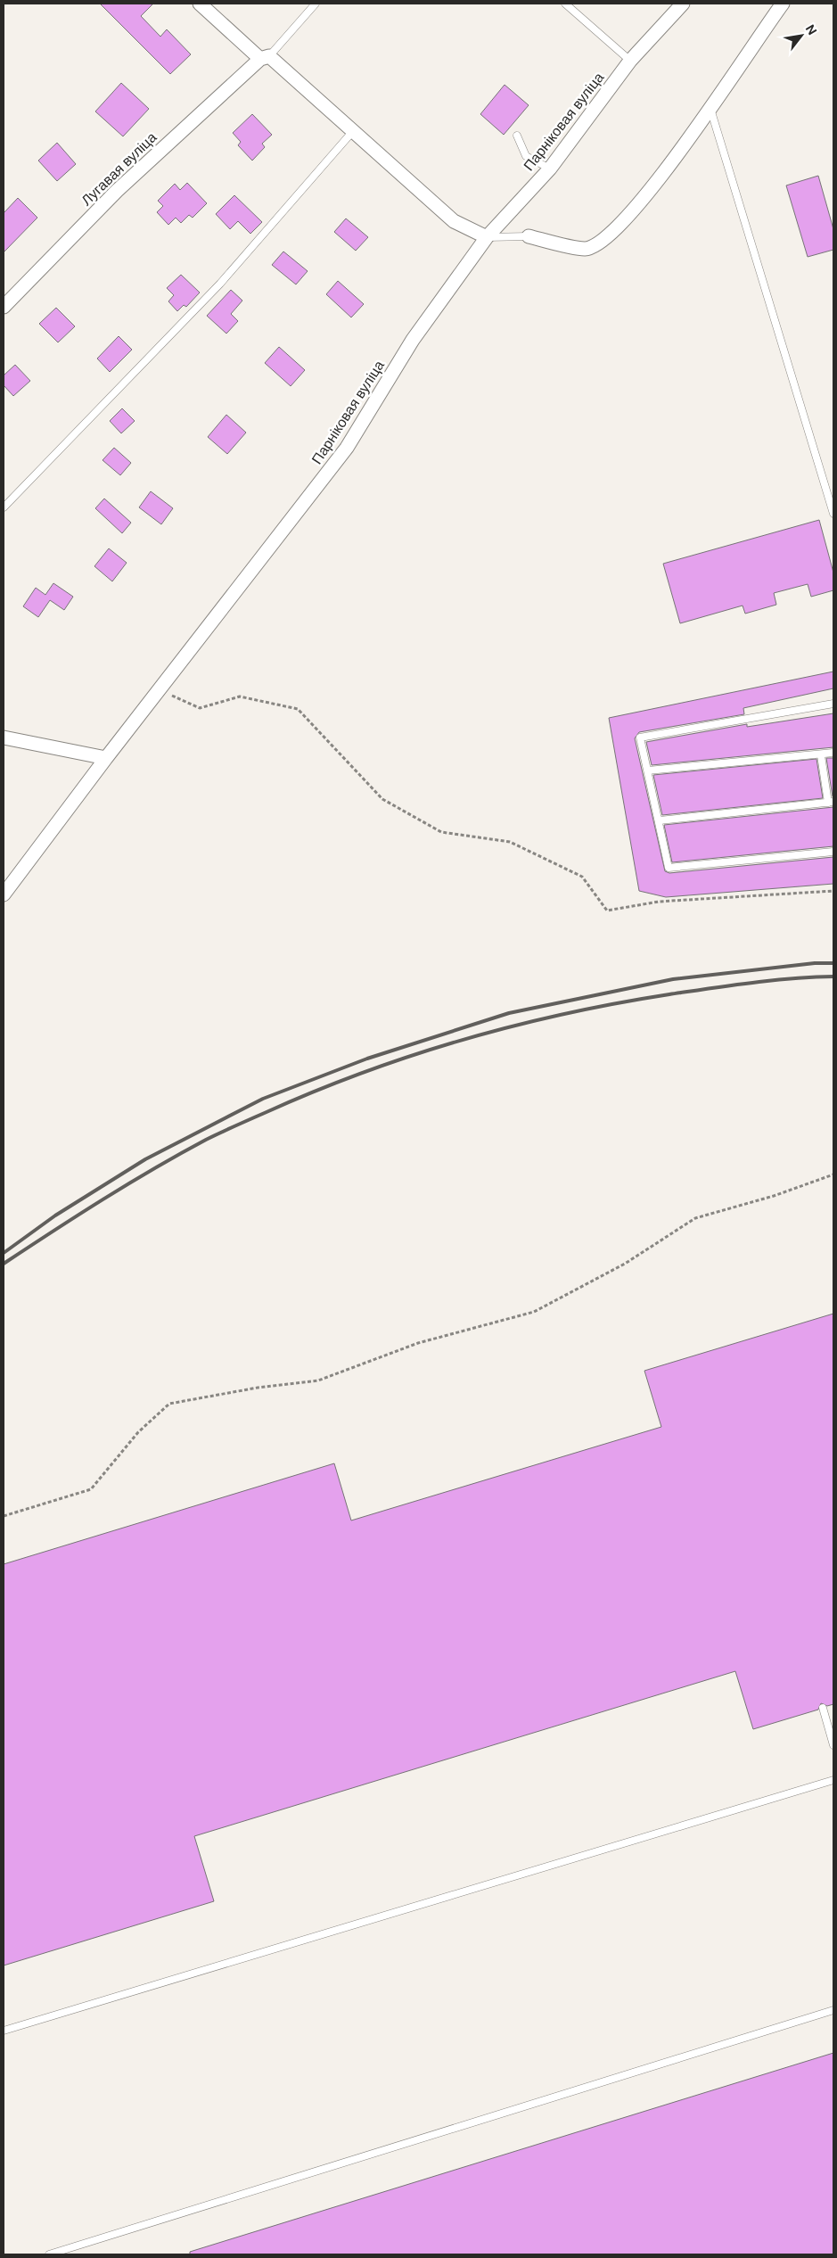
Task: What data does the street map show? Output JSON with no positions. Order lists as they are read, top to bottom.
{
  "streets": {
    "street": ["Парніковая вуліца", "Лугавая вуліца"]
  },
  "north": "top right"
}
